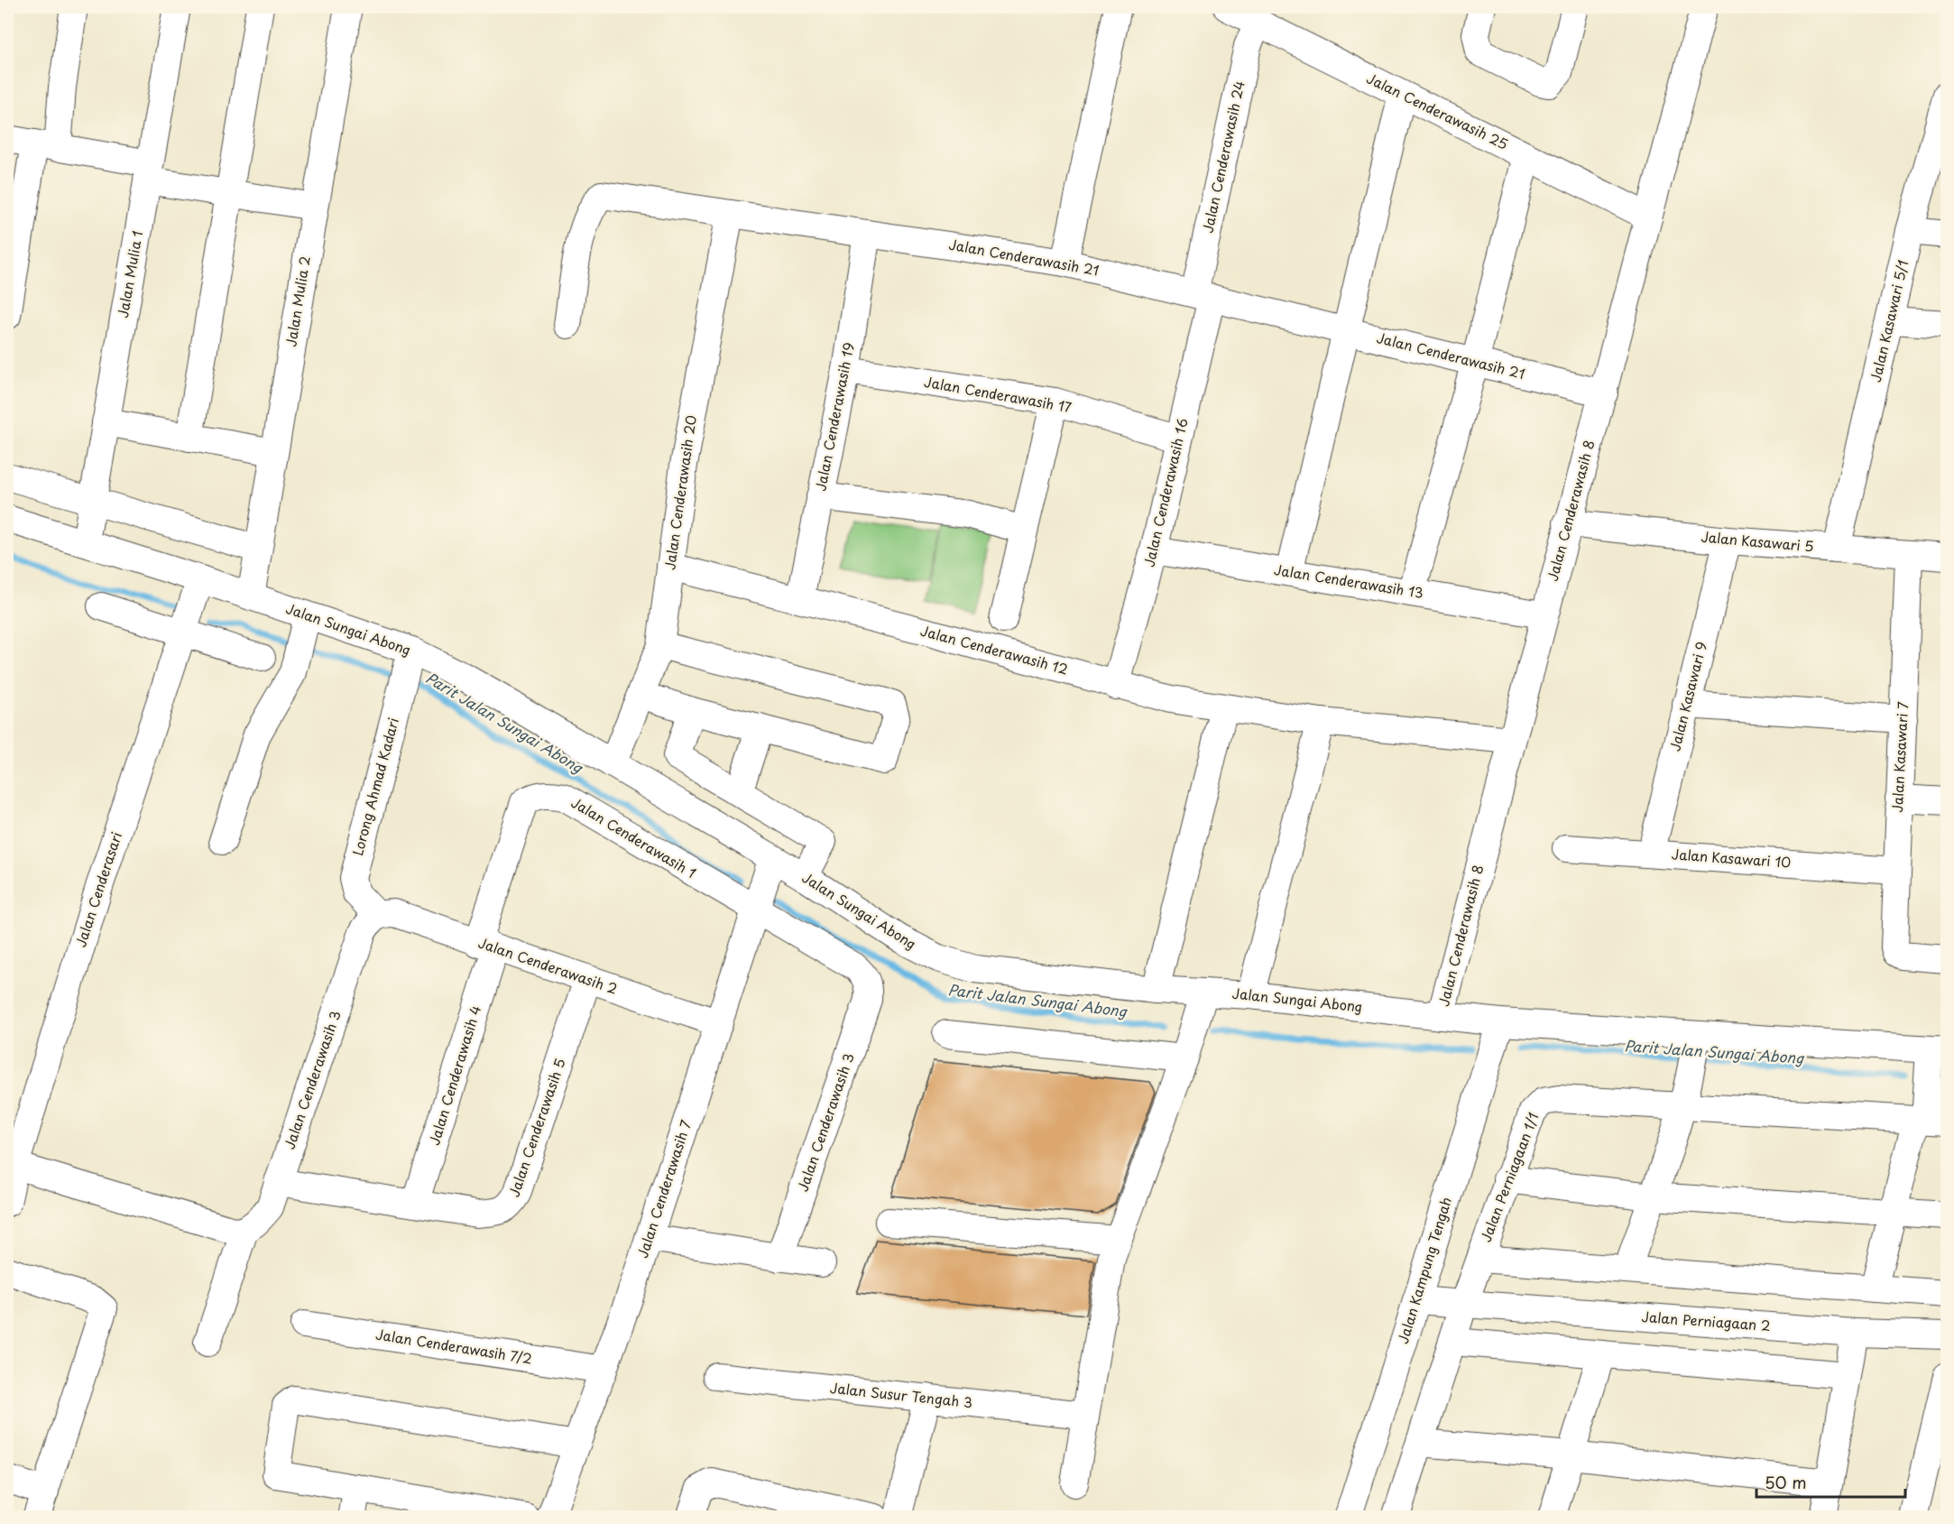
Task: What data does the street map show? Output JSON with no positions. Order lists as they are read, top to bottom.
{
  "streets": {
    "street": [
      "Jalan Cenderawasih 25",
      "Jalan Cenderawasih 24",
      "Jalan Cenderawasih 21",
      "Jalan Mulia 1",
      "Jalan Mulia 2",
      "Jalan Kasawari 5/1",
      "Jalan Cenderawasih 17",
      "Jalan Cenderawasih 19",
      "Jalan Cenderawasih 20",
      "Jalan Cenderawasih 16",
      "Jalan Cenderawasih 8",
      "Jalan Kasawari 5",
      "Jalan Cenderawasih 13",
      "Jalan Sungai Abong",
      "Jalan Cenderawasih 12",
      "Jalan Kasawari 9",
      "Jalan Kasawari 7",
      "Lorong Ahmad Kadari",
      "Jalan Cenderawasih 1",
      "Jalan Kasawari 10",
      "Jalan Cenderasari",
      "Jalan Cenderawasih 2",
      "Jalan Cenderawasih 4",
      "Jalan Cenderawasih 3",
      "Jalan Cenderawasih 5",
      "Jalan Perniagaan 1/1",
      "Jalan Cenderawasih 7",
      "Jalan Kampung Tengah",
      "Jalan Perniagaan 2",
      "Jalan Cenderawasih 7/2",
      "Jalan Susur Tengah 3"
    ]
  },
  "crossings": [
    ["Jalan Cenderawasih 25", "Jalan Cenderawasih 24"],
    ["Jalan Cenderawasih 25", "Jalan Cenderawasih 8"],
    ["Jalan Cenderawasih 24", "Jalan Cenderawasih 21"],
    ["Jalan Cenderawasih 24", "Jalan Cenderawasih 16"],
    ["Jalan Cenderawasih 21", "Jalan Cenderawasih 19"],
    ["Jalan Cenderawasih 21", "Jalan Cenderawasih 20"],
    ["Jalan Cenderawasih 21", "Jalan Cenderawasih 16"],
    ["Jalan Cenderawasih 21", "Jalan Cenderawasih 8"],
    ["Jalan Mulia 1", "Jalan Sungai Abong"],
    ["Jalan Mulia 2", "Jalan Sungai Abong"],
    ["Jalan Kasawari 5/1", "Jalan Kasawari 5"],
    ["Jalan Cenderawasih 17", "Jalan Cenderawasih 19"],
    ["Jalan Cenderawasih 17", "Jalan Cenderawasih 16"],
    ["Jalan Cenderawasih 19", "Jalan Cenderawasih 12"],
    ["Jalan Cenderawasih 20", "Jalan Sungai Abong"],
    ["Jalan Cenderawasih 20", "Jalan Cenderawasih 12"],
    ["Jalan Cenderawasih 16", "Jalan Cenderawasih 13"],
    ["Jalan Cenderawasih 16", "Jalan Cenderawasih 12"],
    ["Jalan Cenderawasih 8", "Jalan Kasawari 5"],
    ["Jalan Cenderawasih 8", "Jalan Cenderawasih 13"],
    ["Jalan Cenderawasih 8", "Jalan Sungai Abong"],
    ["Jalan Cenderawasih 8", "Jalan Cenderawasih 12"],
    ["Jalan Kasawari 5", "Jalan Kasawari 9"],
    ["Jalan Kasawari 5", "Jalan Kasawari 7"],
    ["Jalan Sungai Abong", "Lorong Ahmad Kadari"],
    ["Jalan Sungai Abong", "Jalan Cenderasari"],
    ["Jalan Sungai Abong", "Jalan Cenderawasih 7"],
    ["Jalan Sungai Abong", "Jalan Kampung Tengah"],
    ["Jalan Kasawari 9", "Jalan Kasawari 10"],
    ["Jalan Kasawari 7", "Jalan Kasawari 10"],
    ["Lorong Ahmad Kadari", "Jalan Cenderawasih 2"],
    ["Lorong Ahmad Kadari", "Jalan Cenderawasih 3"],
    ["Jalan Cenderawasih 1", "Jalan Cenderawasih 2"],
    ["Jalan Cenderawasih 1", "Jalan Cenderawasih 4"],
    ["Jalan Cenderawasih 1", "Jalan Cenderawasih 3"],
    ["Jalan Cenderawasih 1", "Jalan Cenderawasih 7"],
    ["Jalan Cenderawasih 2", "Jalan Cenderawasih 4"],
    ["Jalan Cenderawasih 2", "Jalan Cenderawasih 3"],
    ["Jalan Cenderawasih 2", "Jalan Cenderawasih 5"],
    ["Jalan Cenderawasih 2", "Jalan Cenderawasih 7"],
    ["Jalan Cenderawasih 4", "Jalan Cenderawasih 5"],
    ["Jalan Cenderawasih 3", "Jalan Cenderawasih 5"],
    ["Jalan Perniagaan 1/1", "Jalan Perniagaan 2"],
    ["Jalan Cenderawasih 7", "Jalan Cenderawasih 7/2"],
    ["Jalan Kampung Tengah", "Jalan Perniagaan 2"]
  ],
  "water": ["Parit Jalan Sungai Abong"],
  "scale_bar": "50 m"
}
